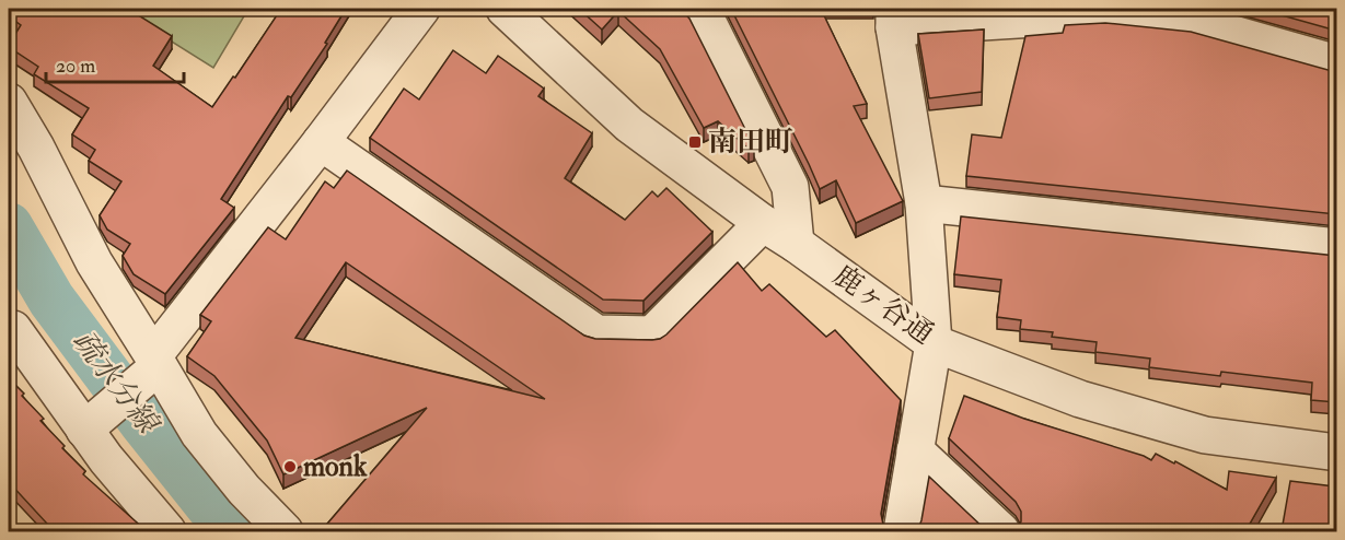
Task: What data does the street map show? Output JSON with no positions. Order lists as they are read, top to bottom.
{
  "streets": {
    "street": ["鹿ヶ谷通"]
  },
  "water": ["疏水分線"],
  "places": {
    "transit": ["南田町"],
    "other": ["monk"]
  },
  "scale_bar": "20 m"
}
